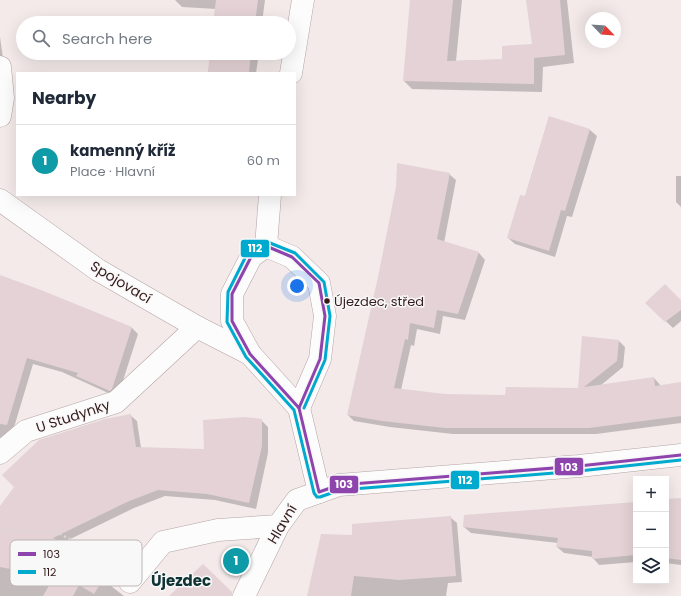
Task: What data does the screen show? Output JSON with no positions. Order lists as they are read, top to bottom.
{
  "streets": {
    "street": ["Spojovací", "U Studynky", "Hlavní"]
  },
  "crossings": [
    ["Spojovací", "U Studynky"]
  ],
  "districts": ["Újezdec"],
  "places": ["Újezdec, střed"],
  "lines": ["transit line 112", "transit line 103"],
  "legend": ["103", "112"],
  "north": "bottom right",
  "page": {
    "search": "Search here",
    "heading": "Nearby",
    "list": [
      {
        "mark": "1",
        "name": "kamenný kříž",
        "note": "Place · Hlavní",
        "value": "60 m"
      }
    ],
    "map_buttons": ["+", "−"],
    "pins": "1"
  }
}
